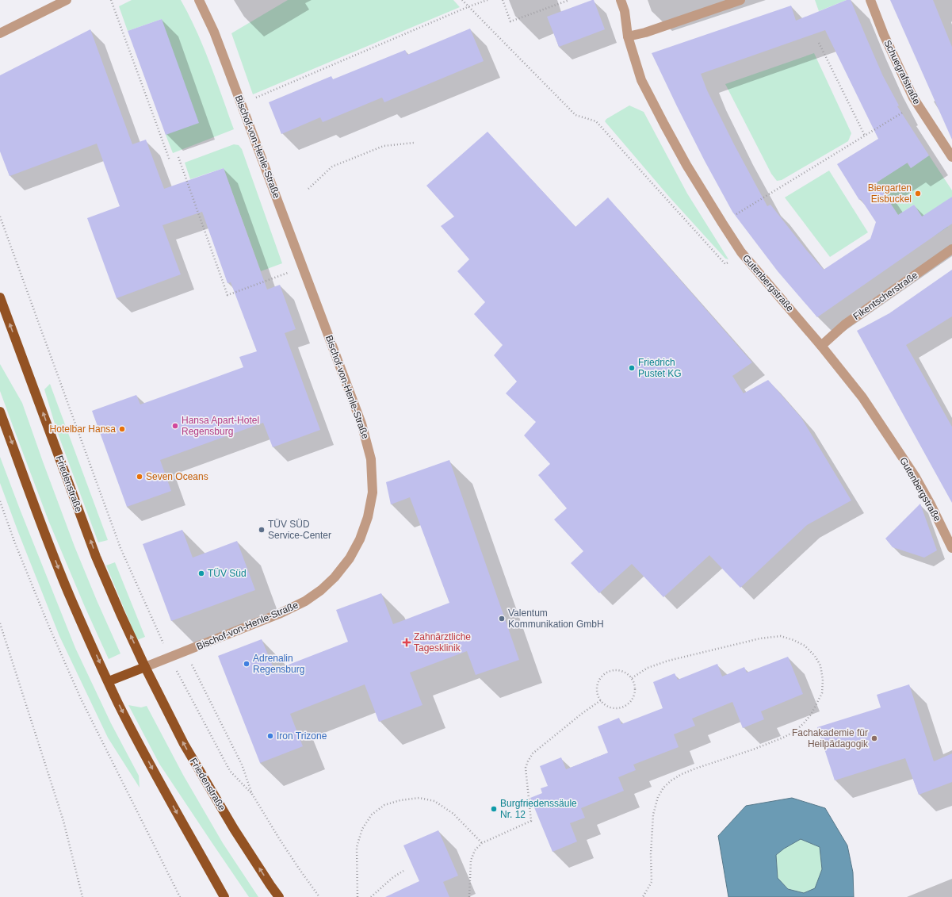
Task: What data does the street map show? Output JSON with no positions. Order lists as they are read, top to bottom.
{
  "streets": {
    "main road": ["Friedenstraße"],
    "street": [
      "Schuegrafstraße",
      "Bischof-von-Henle-Straße",
      "Gutenbergstraße",
      "Fikentscherstraße"
    ]
  },
  "crossings": [
    ["Bischof-von-Henle-Straße", "Friedenstraße"],
    ["Gutenbergstraße", "Fikentscherstraße"]
  ],
  "places": {
    "other": [
      "Biergarten Eisbuckel",
      "Friedrich Pustet KG",
      "Hansa Apart-Hotel Regensburg",
      "Hotelbar Hansa",
      "Seven Oceans",
      "TÜV SÜD Service-Center",
      "TÜV Süd",
      "Valentum Kommunikation GmbH",
      "Adrenalin Regensburg",
      "Iron Trizone",
      "Fachakademie für Heilpädagogik",
      "Burgfriedenssäule Nr. 12"
    ],
    "health": ["Zahnärztliche Tagesklinik"]
  }
}
